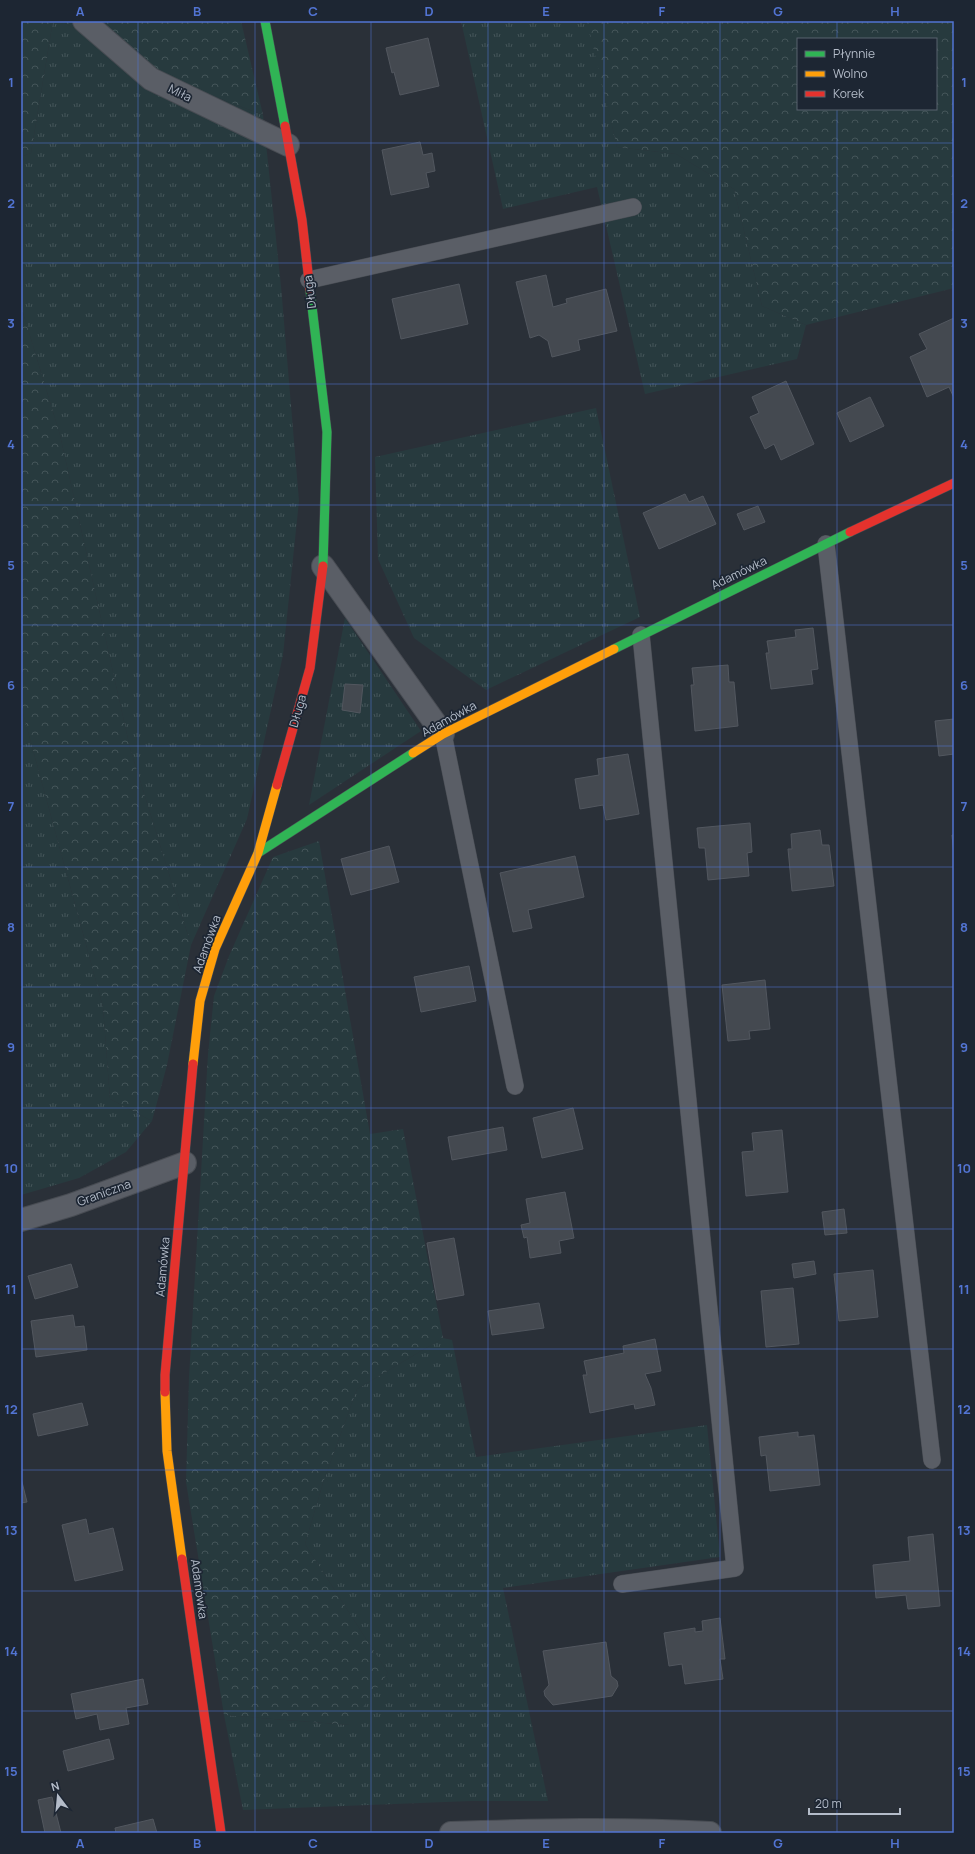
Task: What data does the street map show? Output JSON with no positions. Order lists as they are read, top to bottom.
{
  "streets": {
    "street": [
      "Miła",
      "Długa",
      "Adamówka",
      "Graniczna"
    ]
  },
  "crossings": [
    ["Miła", "Długa"],
    ["Długa", "Adamówka"],
    ["Adamówka", "Graniczna"]
  ],
  "legend": ["Płynnie", "Wolno", "Korek"],
  "scale_bar": "20 m",
  "north": "top",
  "grid": {
    "columns": [
      "A",
      "B",
      "C",
      "D",
      "E",
      "F",
      "G",
      "H"
    ],
    "rows": [
      "1",
      "2",
      "3",
      "4",
      "5",
      "6",
      "7",
      "8",
      "9",
      "10",
      "11",
      "12",
      "13",
      "14",
      "15"
    ]
  }
}
